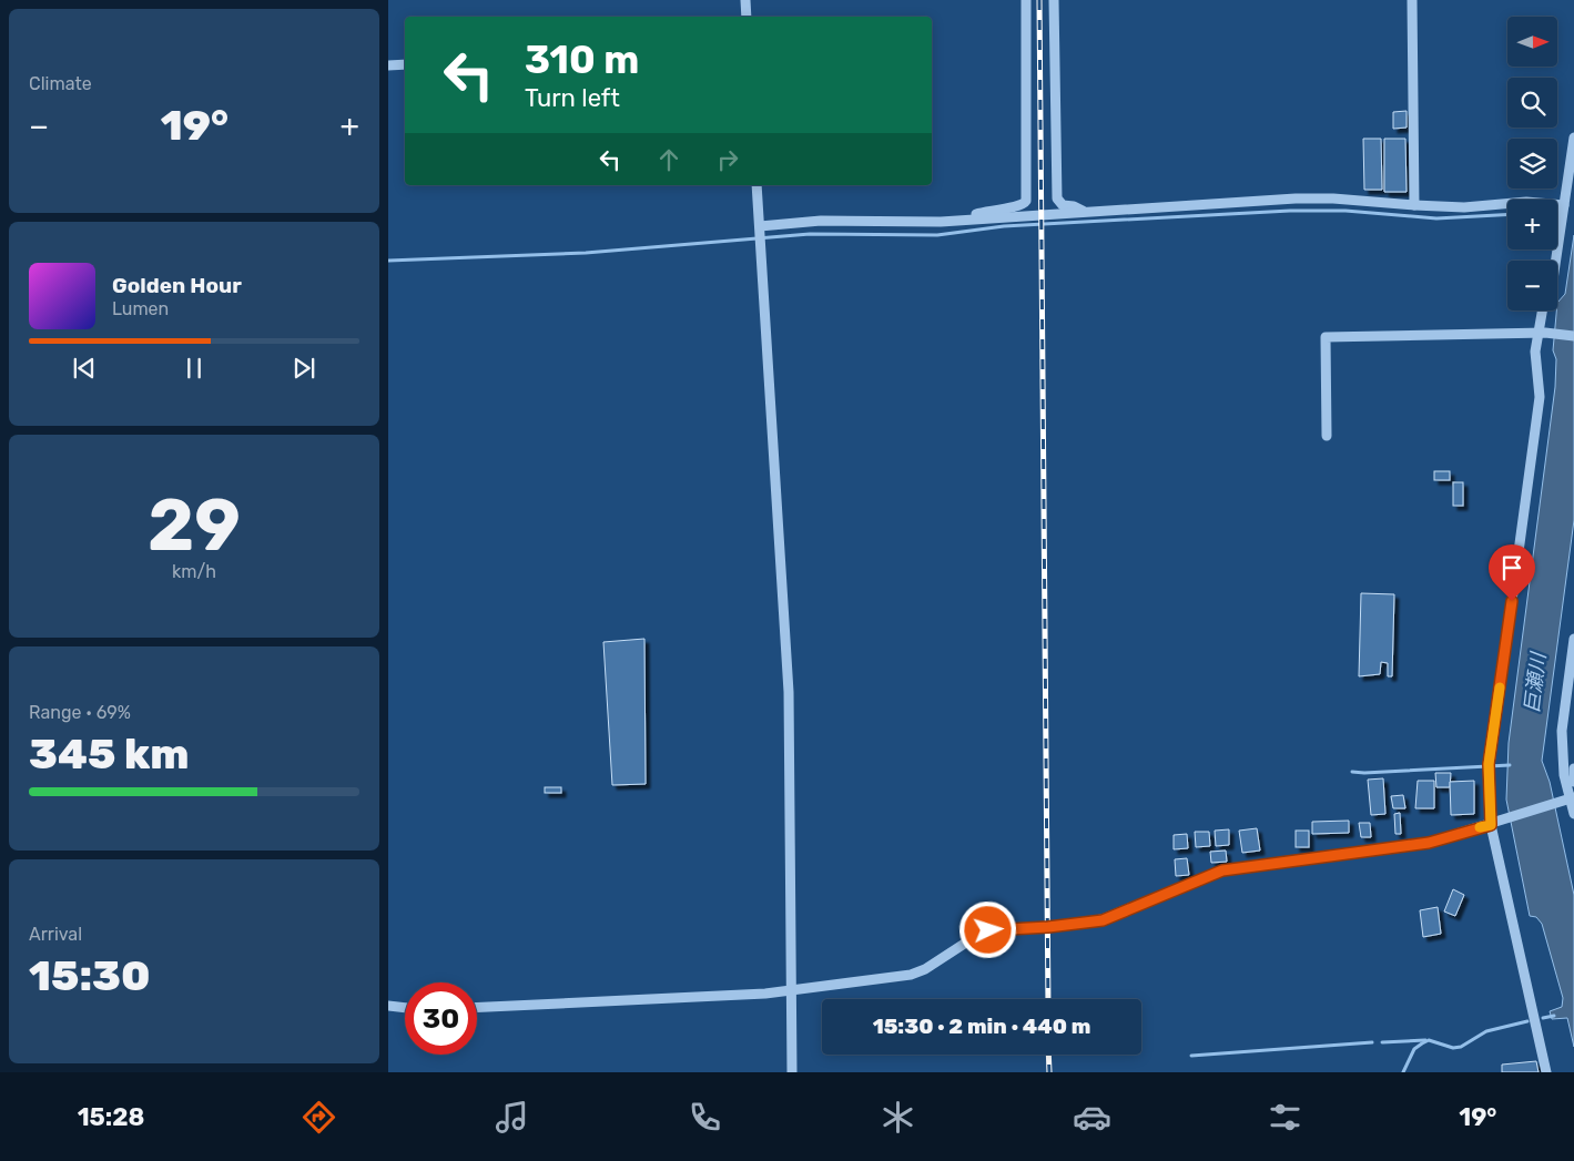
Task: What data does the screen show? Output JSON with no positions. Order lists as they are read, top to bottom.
{
  "water": ["巨瀬川"],
  "north": "right",
  "page": {
    "tile": [
      "Climate",
      ["29", "km/h"],
      ["Range · 69%", "345 km"],
      ["Arrival", "15:30"]
    ],
    "map_buttons": ["+", "−"],
    "turn": ["310 m", "Turn left"],
    "heat": ["−", "19°", "+"],
    "song": ["Golden Hour", "Lumen"],
    "limit": "30",
    "trip": "15:30 · 2 min · 440 m",
    "tabs": ["15:28", "19°"]
  }
}
